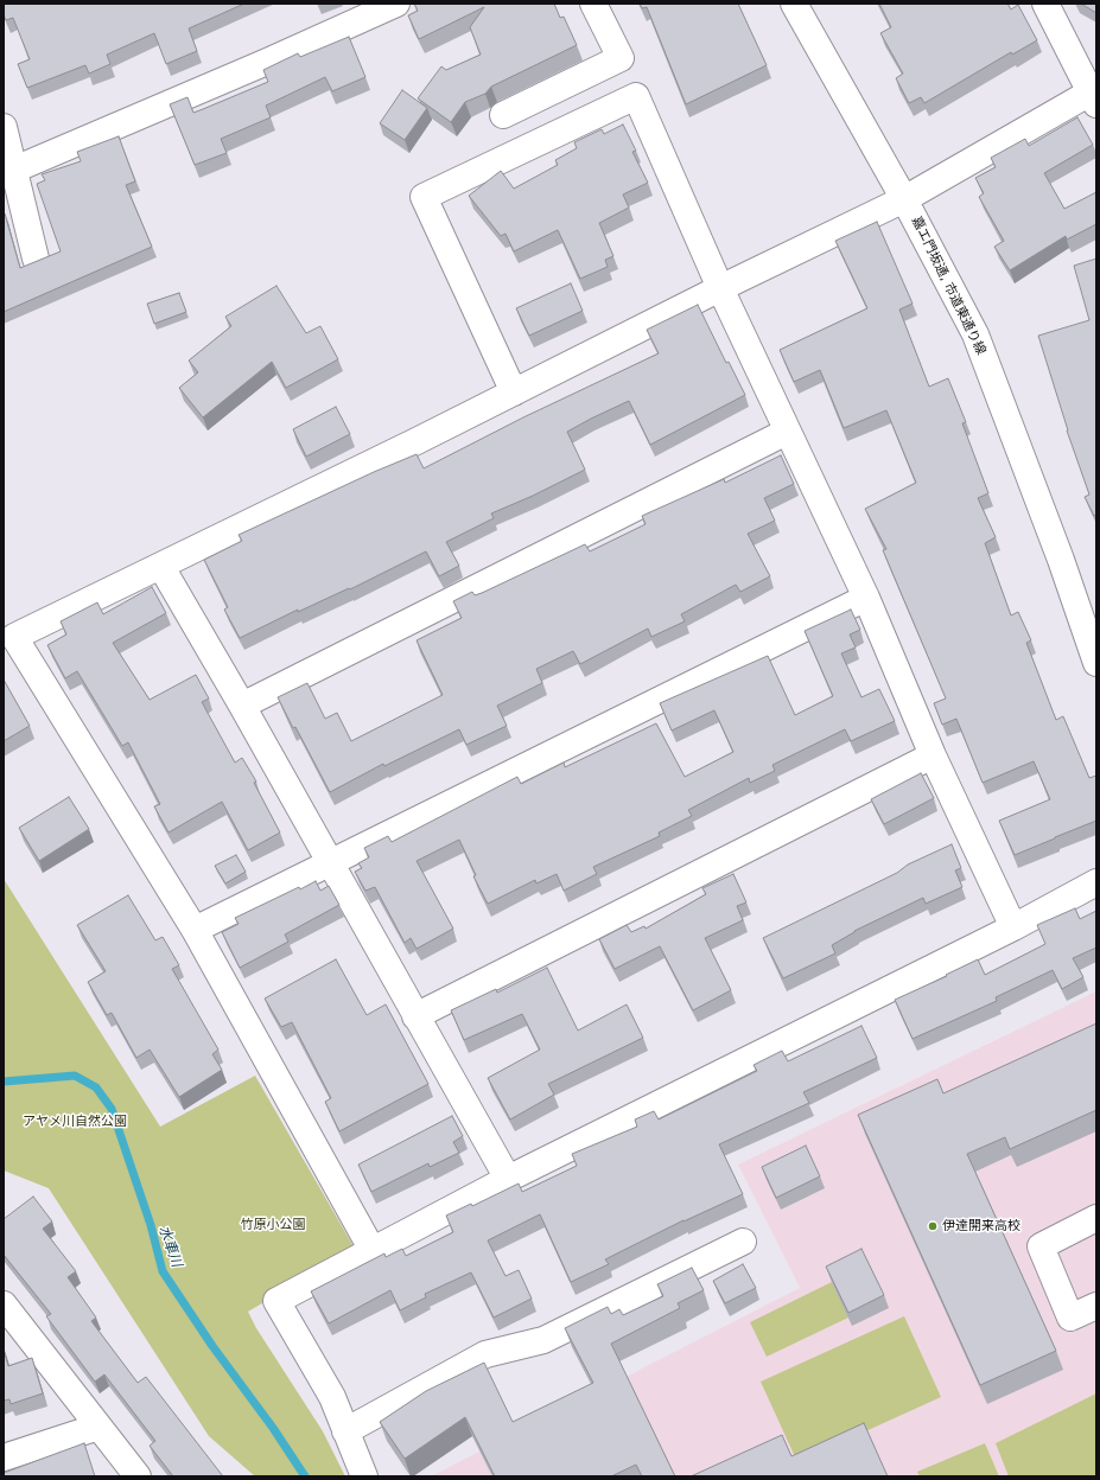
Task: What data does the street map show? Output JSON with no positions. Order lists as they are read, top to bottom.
{
  "streets": {
    "street": ["嘉エ門坂通, 市道東通り線"]
  },
  "water": ["水車川"],
  "parks": ["アヤメ川自然公園", "竹原小公園"],
  "places": ["伊達開来高校"]
}
